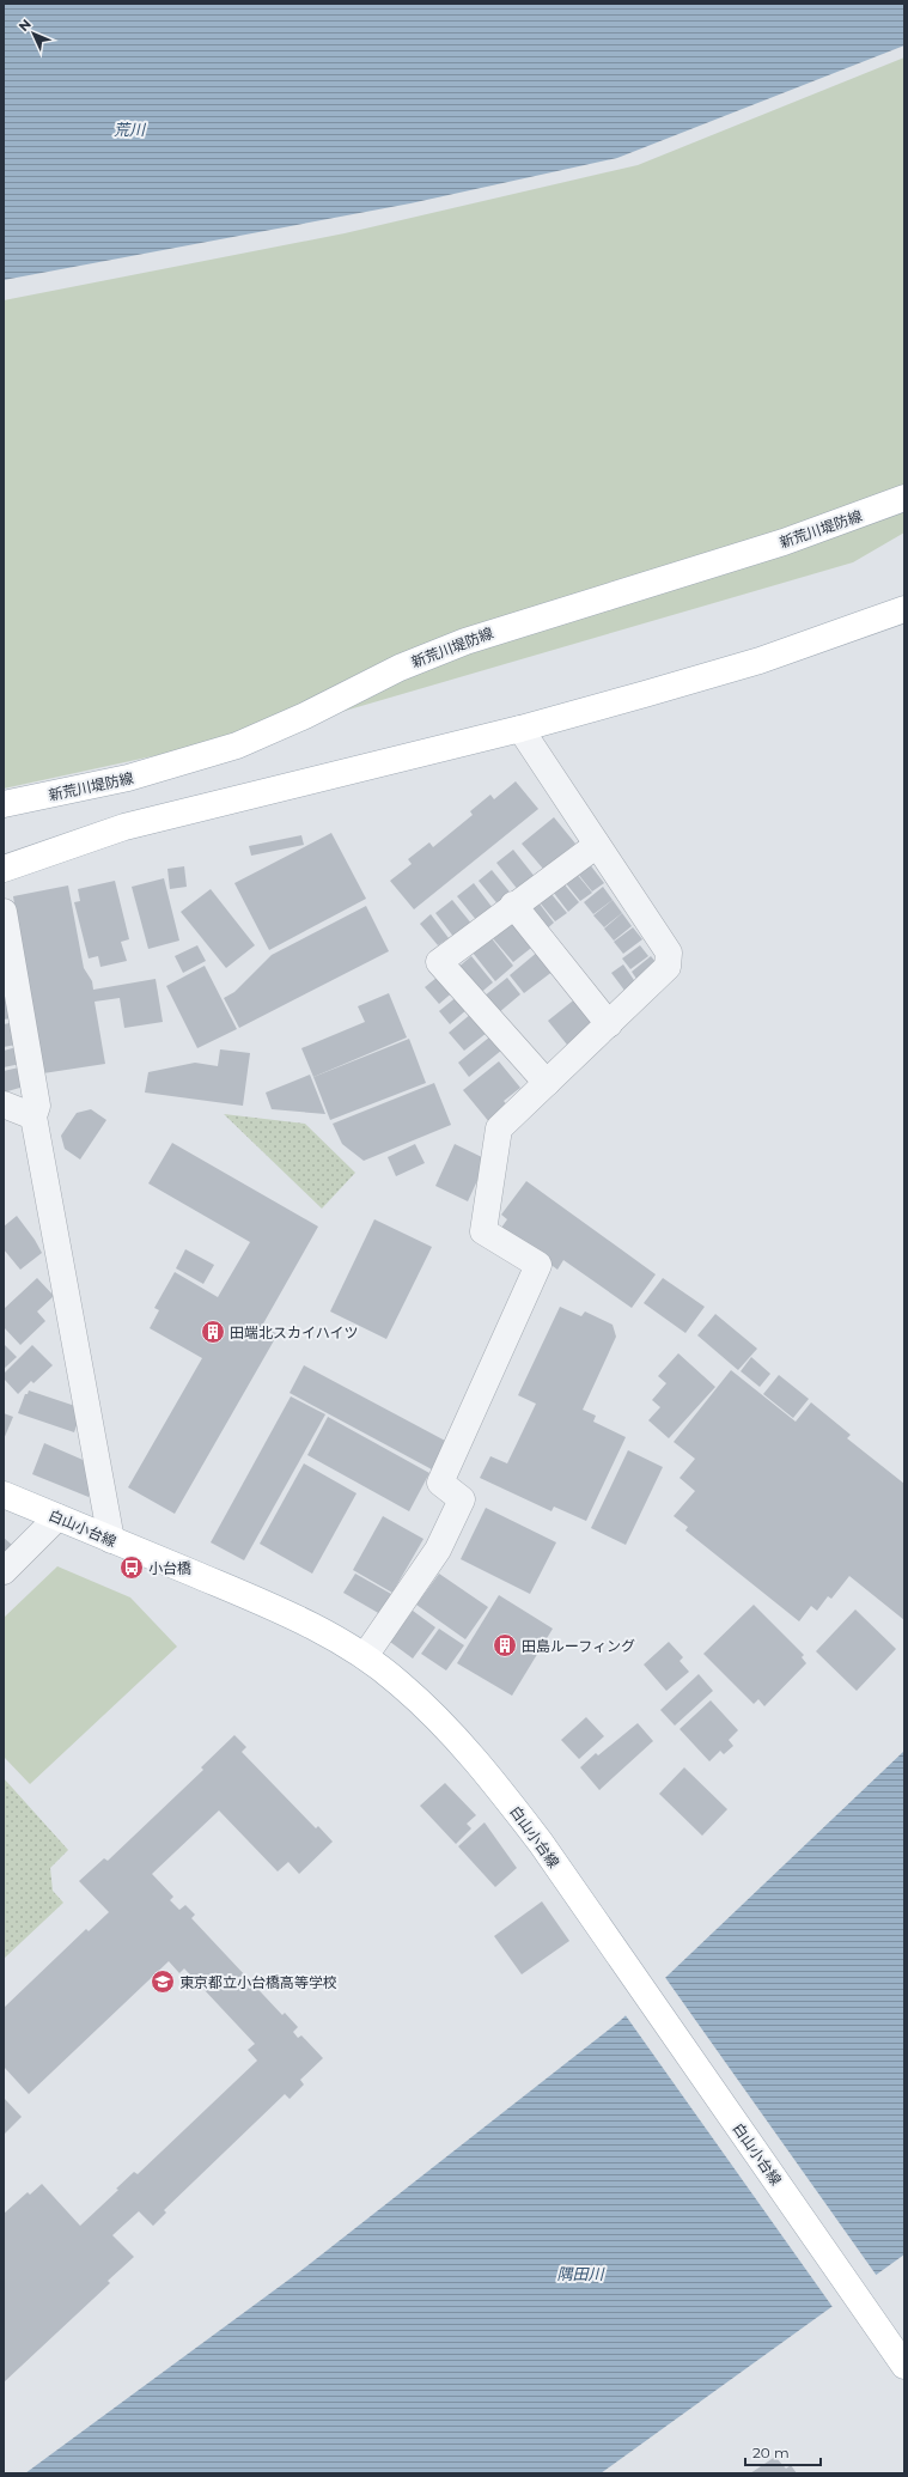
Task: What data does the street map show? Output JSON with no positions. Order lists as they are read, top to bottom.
{
  "streets": {
    "main road": ["新荒川堤防線", "白山小台線"]
  },
  "water": ["荒川", "隅田川"],
  "places": {
    "building": ["田端北スカイハイツ", "田島ルーフィング"],
    "bus stop": ["小台橋"],
    "school or university": ["東京都立小台橋高等学校"]
  },
  "scale_bar": "20 m",
  "north": "top left"
}
